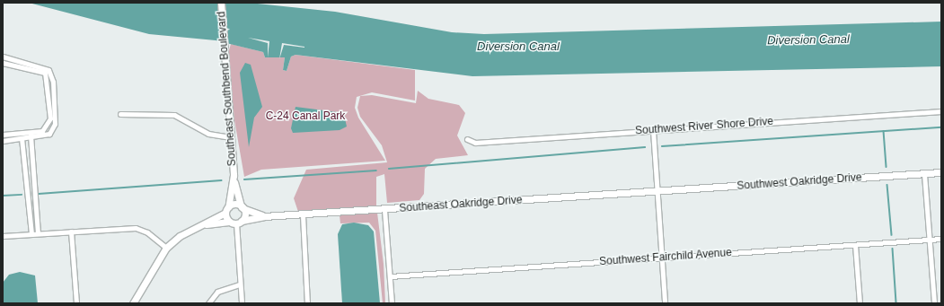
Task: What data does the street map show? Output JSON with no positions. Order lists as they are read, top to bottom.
{
  "streets": {
    "street": [
      "Southeast Southbend Boulevard",
      "Southwest River Shore Drive",
      "Southwest Oakridge Drive",
      "Southeast Oakridge Drive",
      "Southwest Fairchild Avenue"
    ]
  },
  "crossings": [
    ["Southeast Southbend Boulevard", "Southeast Oakridge Drive"],
    ["Southwest Oakridge Drive", "Southeast Oakridge Drive"]
  ],
  "water": ["Diversion Canal"],
  "parks": ["C-24 Canal Park"]
}
